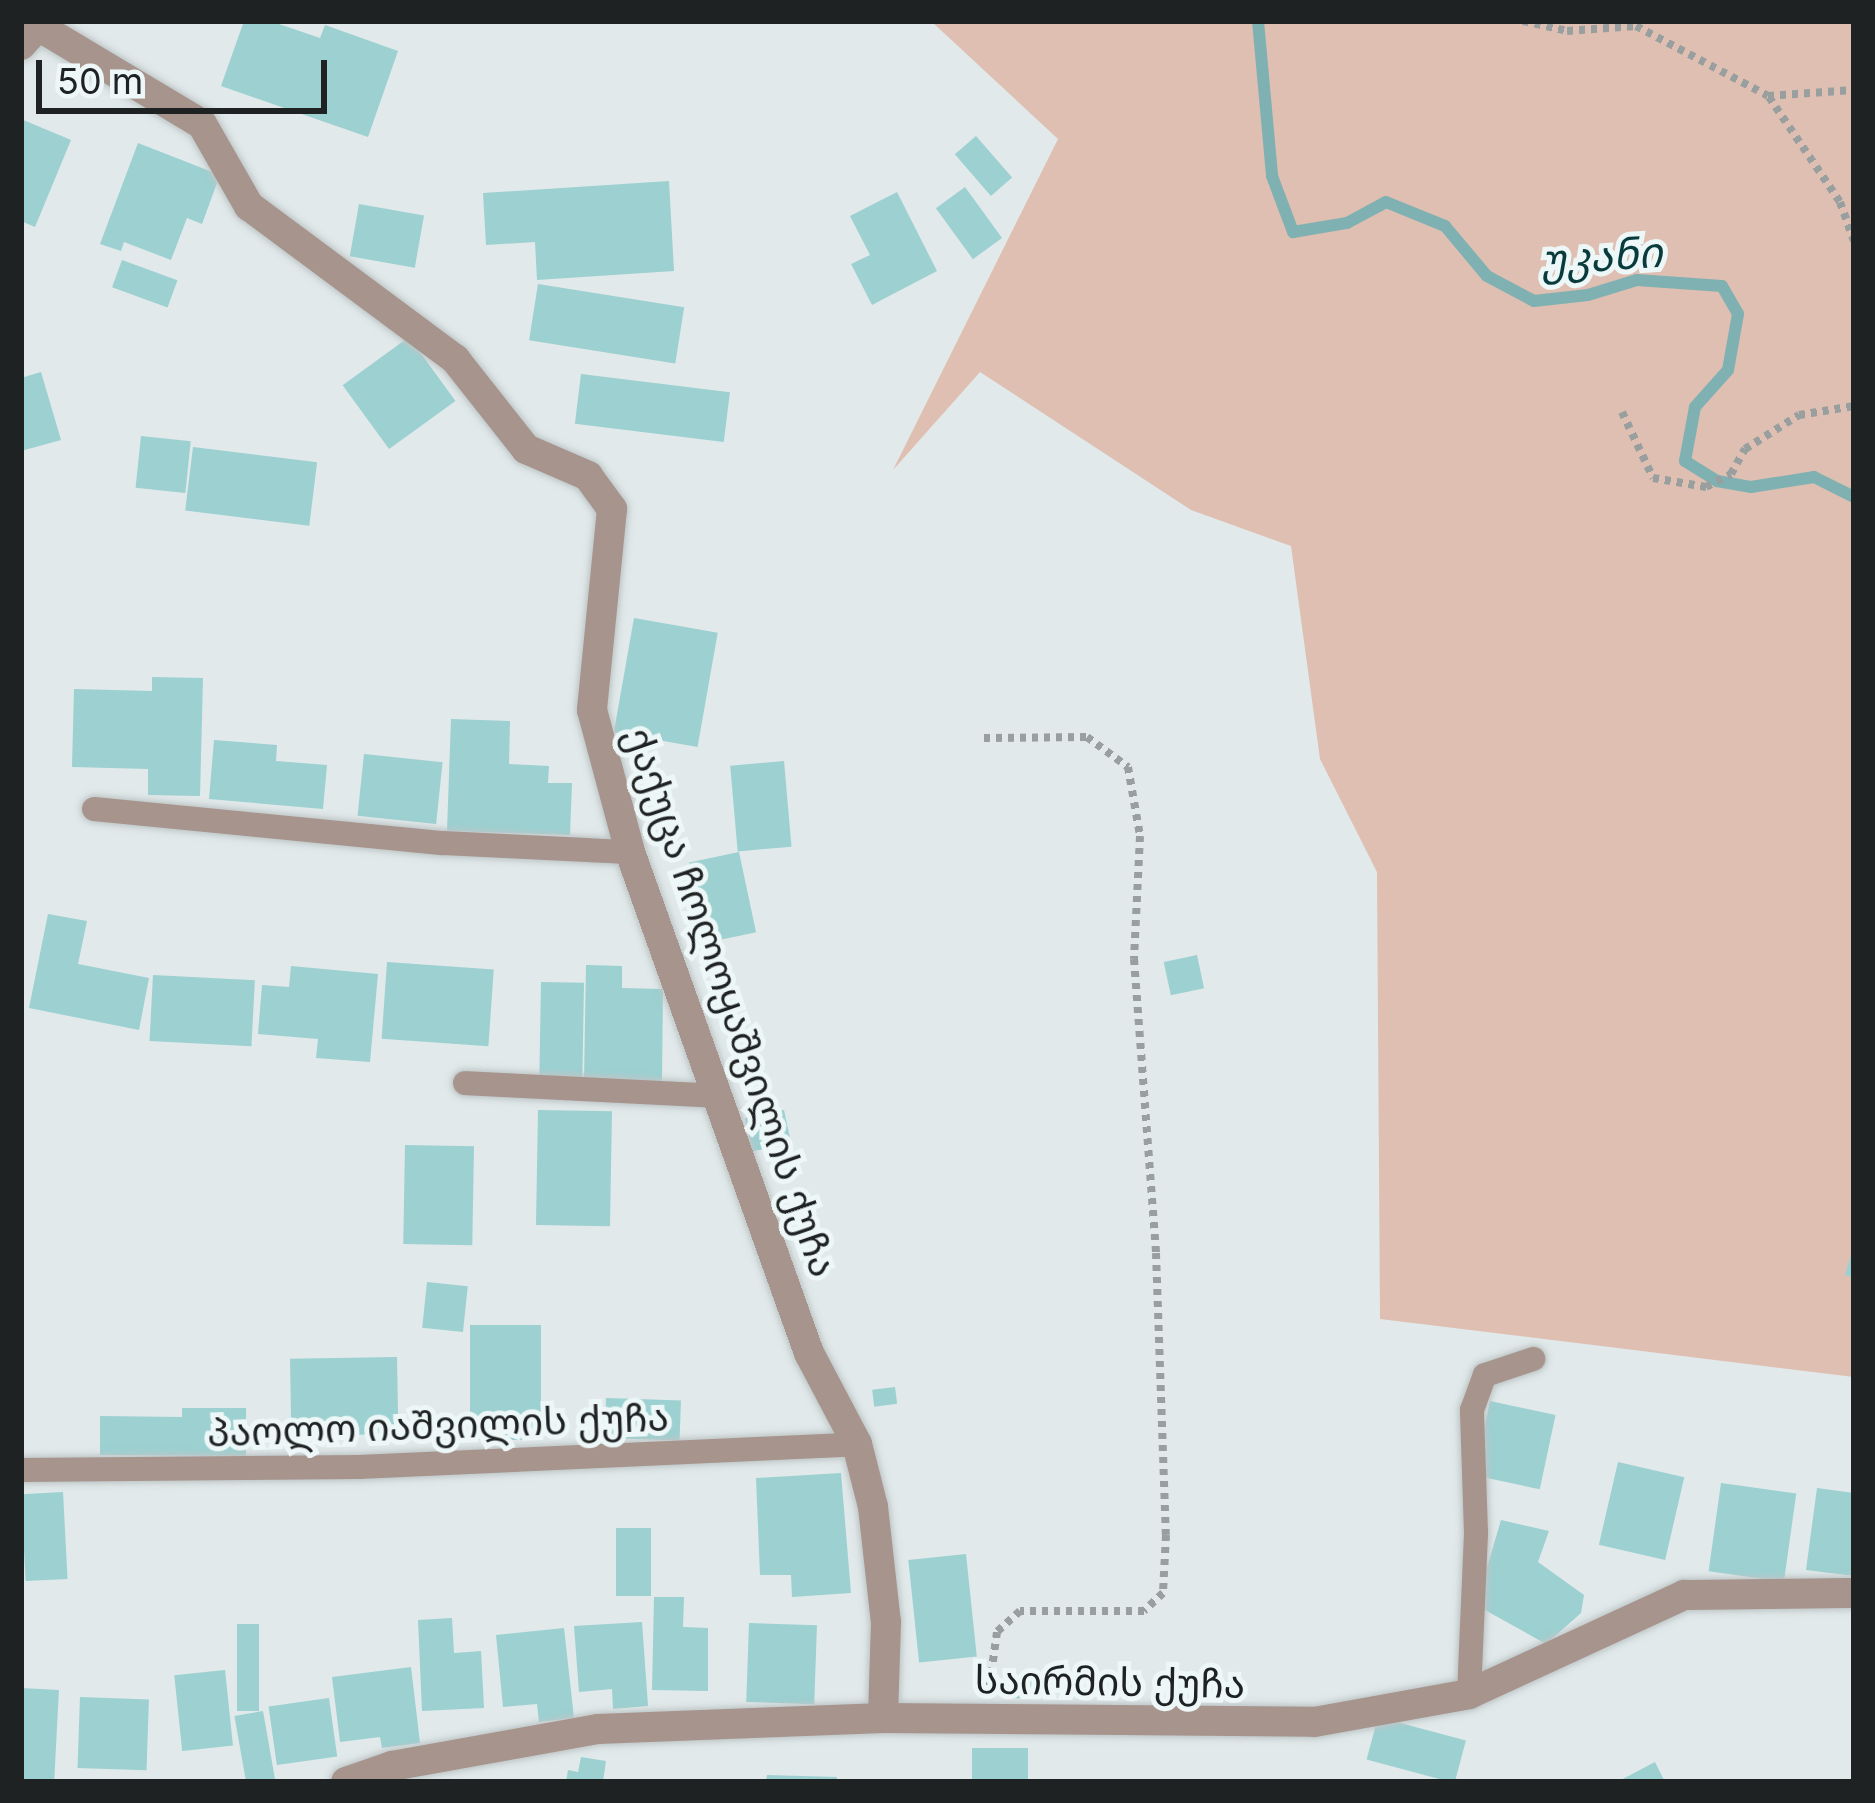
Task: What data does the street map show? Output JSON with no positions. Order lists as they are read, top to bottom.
{
  "streets": {
    "street": ["ქაქუცა ჩოლოყაშვილის ქუჩა", "საირმის ქუჩა"],
    "lane": ["პაოლო იაშვილის ქუჩა"]
  },
  "crossings": [
    ["ქაქუცა ჩოლოყაშვილის ქუჩა", "პაოლო იაშვილის ქუჩა"],
    ["ქაქუცა ჩოლოყაშვილის ქუჩა", "საირმის ქუჩა"]
  ],
  "water": ["უკანი"],
  "scale_bar": "50 m"
}
